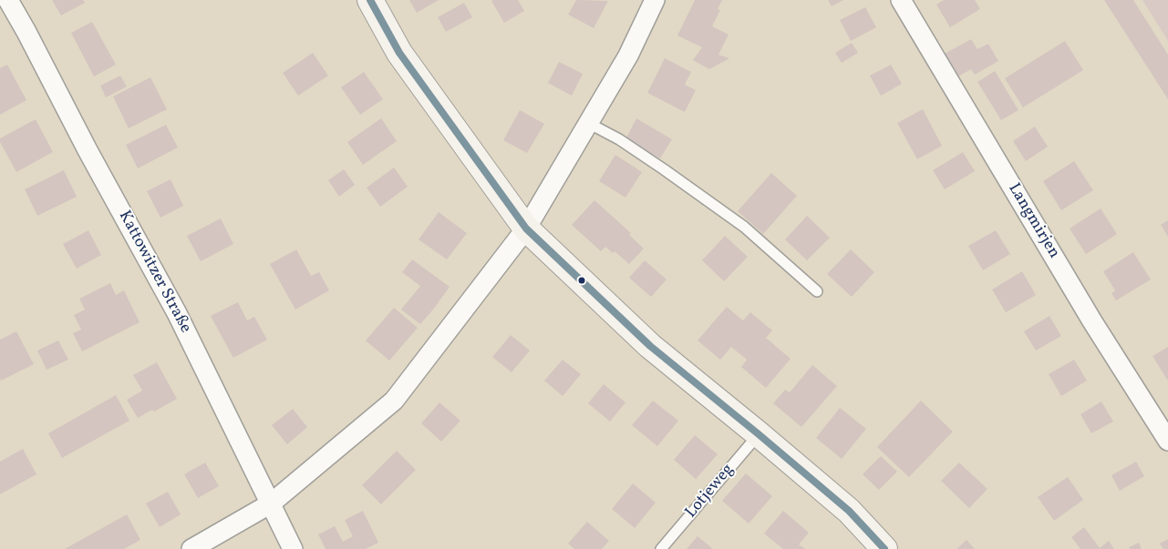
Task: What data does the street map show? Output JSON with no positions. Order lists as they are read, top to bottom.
{
  "streets": {
    "street": ["Langmirjen", "Kattowitzer Straße"],
    "lane": ["Lotjeweg"]
  }
}
